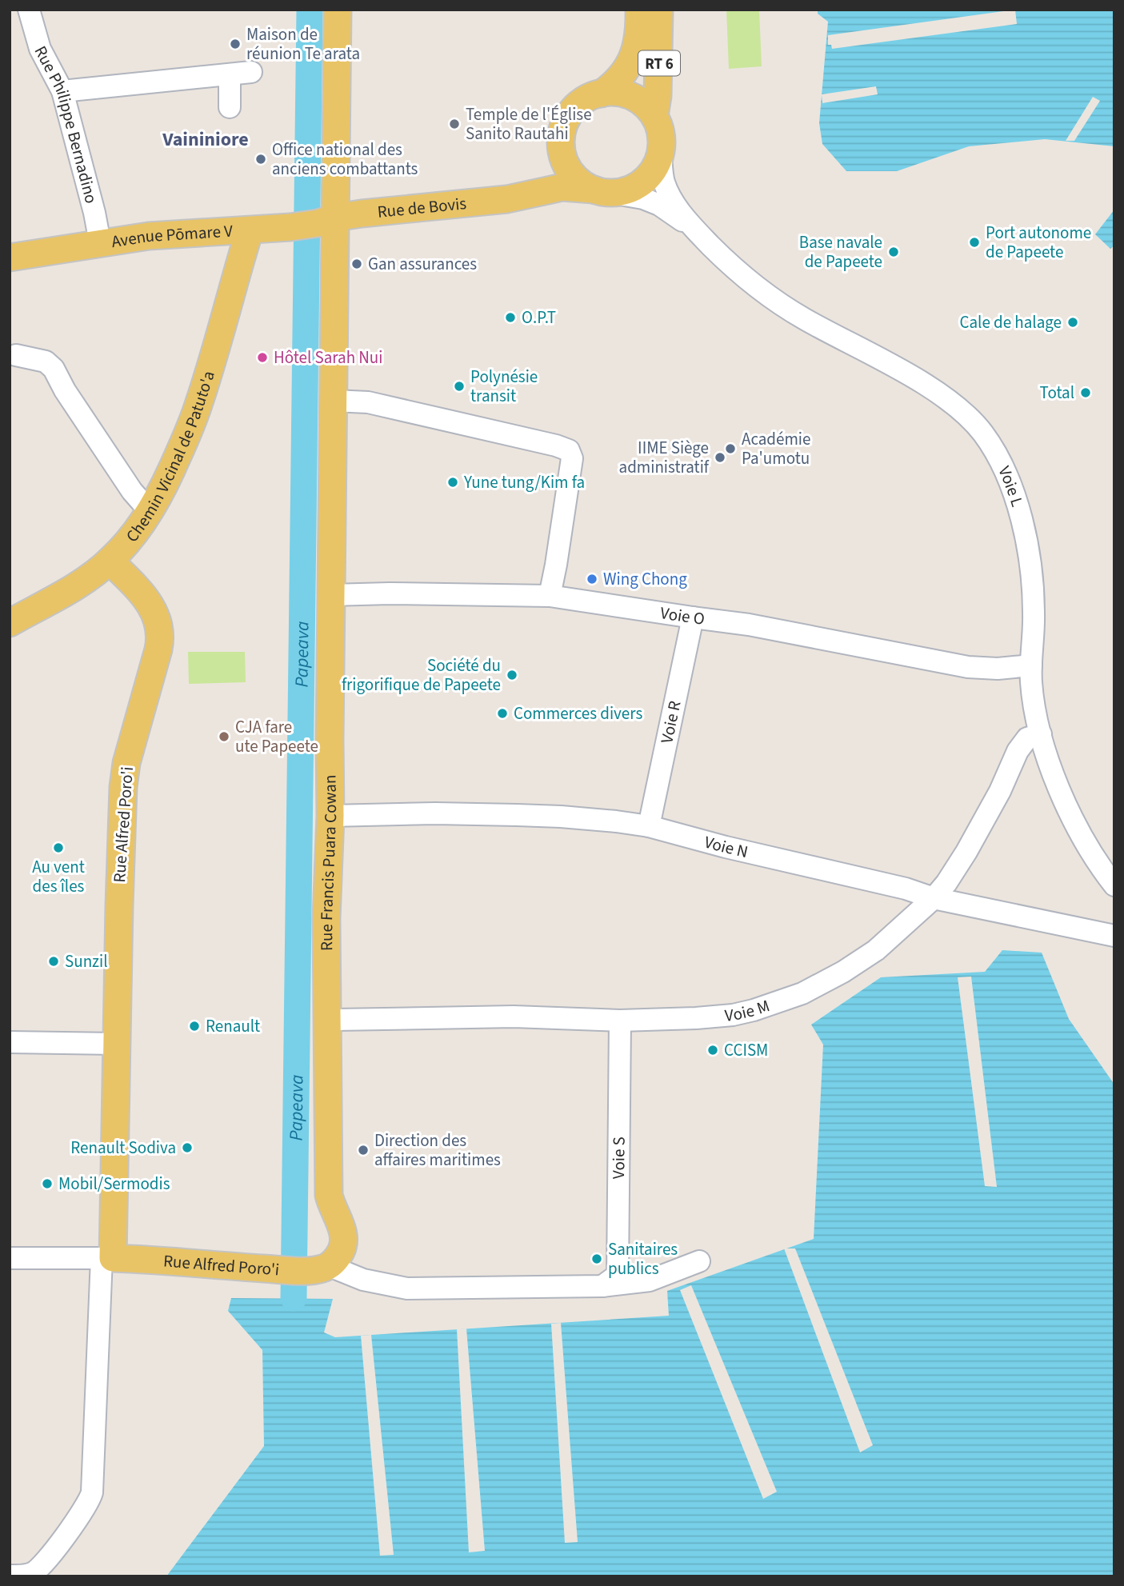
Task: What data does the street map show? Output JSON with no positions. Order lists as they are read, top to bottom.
{
  "streets": {
    "main road": [
      "RT 6",
      "Rue de Bovis",
      "Avenue Pōmare V",
      "Chemin Vicinal de Patuto'a",
      "Rue Alfred Poro'i",
      "Rue Francis Puara Cowan"
    ],
    "street": [
      "Rue Philippe Bernadino",
      "Voie L",
      "Voie O",
      "Voie R",
      "Voie N",
      "Voie M",
      "Voie S"
    ]
  },
  "crossings": [
    ["RT 6", "Rue de Bovis"],
    ["Rue Philippe Bernadino", "Avenue Pōmare V"],
    ["Rue de Bovis", "Avenue Pōmare V"],
    ["Rue de Bovis", "Rue Francis Puara Cowan"],
    ["Avenue Pōmare V", "Chemin Vicinal de Patuto'a"],
    ["Avenue Pōmare V", "Rue Francis Puara Cowan"],
    ["Chemin Vicinal de Patuto'a", "Rue Alfred Poro'i"],
    ["Voie L", "Voie O"],
    ["Voie L", "Voie M"],
    ["Voie O", "Voie R"],
    ["Voie O", "Rue Francis Puara Cowan"],
    ["Voie R", "Voie N"],
    ["Rue Alfred Poro'i", "Rue Francis Puara Cowan"],
    ["Voie N", "Rue Francis Puara Cowan"],
    ["Voie N", "Voie M"],
    ["Rue Francis Puara Cowan", "Voie M"],
    ["Voie M", "Voie S"]
  ],
  "districts": ["Vaininiore"],
  "water": ["Papeava"],
  "places": [
    "Maison de réunion Te arata",
    "Temple de l'Église Sanito Rautahi",
    "Office national des anciens combattants",
    "Port autonome de Papeete",
    "Base navale de Papeete",
    "Gan assurances",
    "O.P.T",
    "Cale de halage",
    "Hôtel Sarah Nui",
    "Polynésie transit",
    "Total",
    "Académie Pa'umotu",
    "IIME Siège administratif",
    "Yune tung/Kim fa",
    "Wing Chong",
    "Société du frigorifique de Papeete",
    "Commerces divers",
    "CJA fare ute Papeete",
    "Au vent des îles",
    "Sunzil",
    "Renault",
    "CCISM",
    "Renault Sodiva",
    "Direction des affaires maritimes",
    "Mobil/Sermodis",
    "Sanitaires publics"
  ]
}
